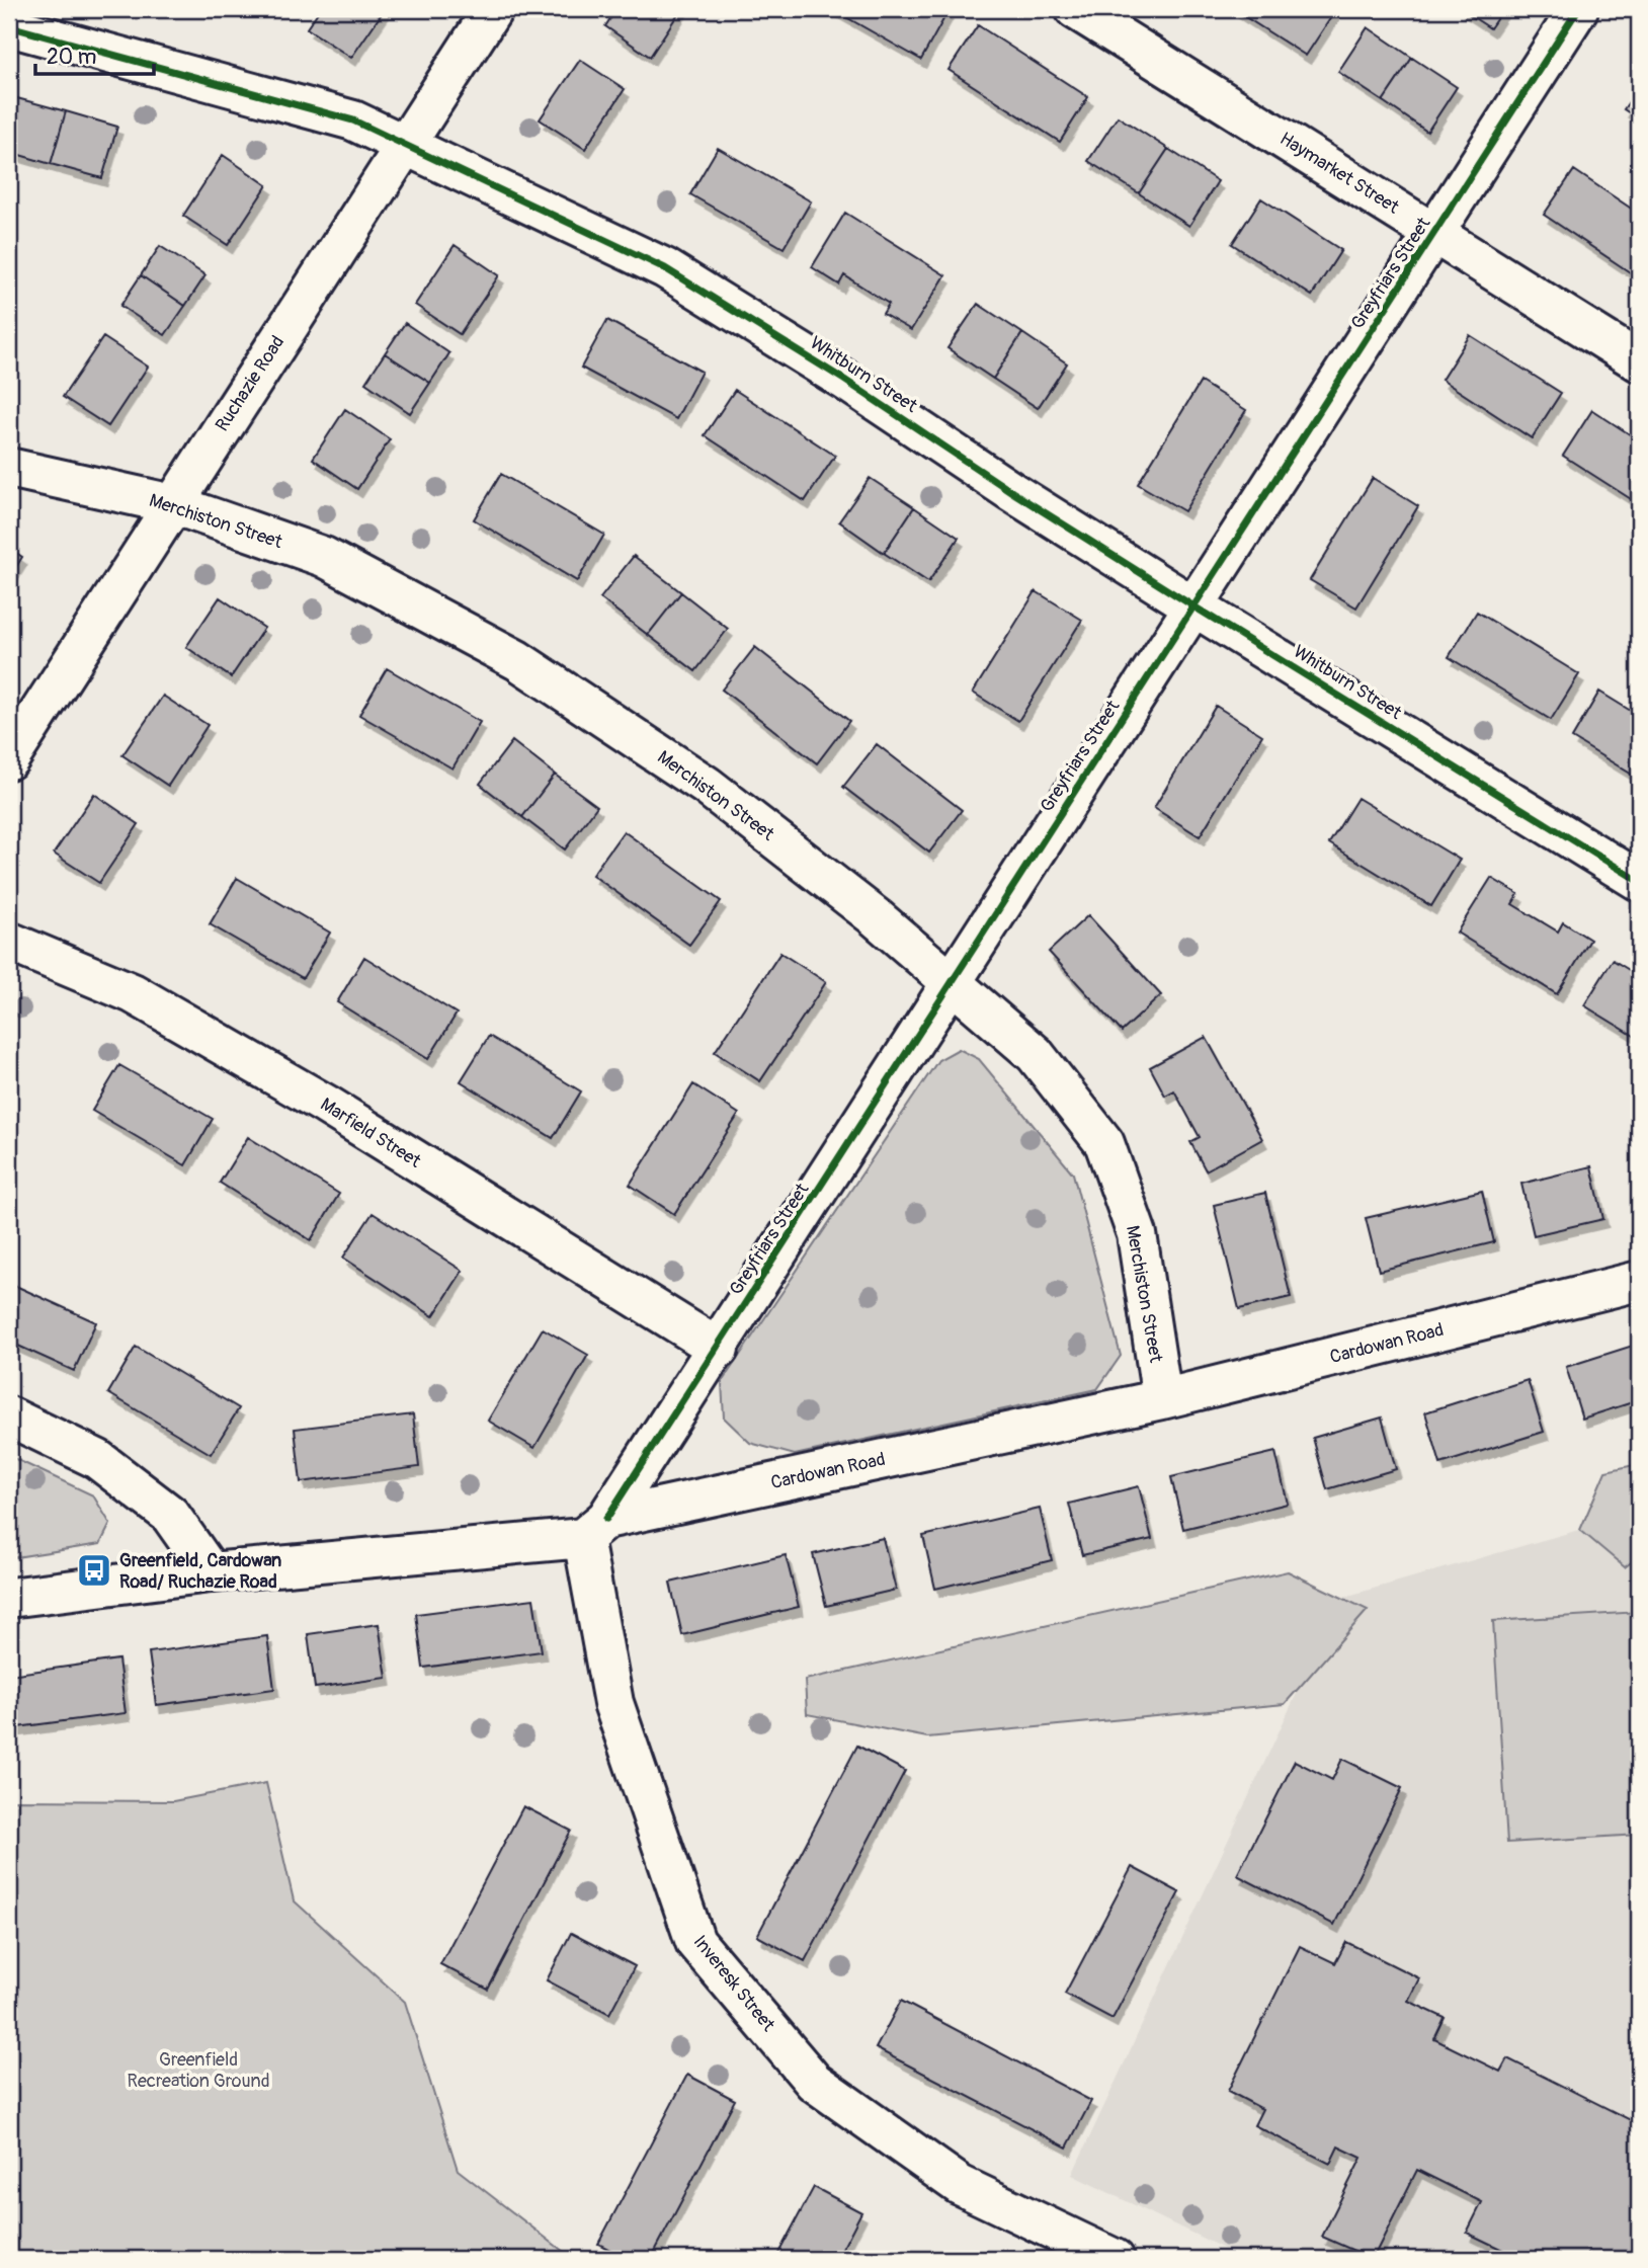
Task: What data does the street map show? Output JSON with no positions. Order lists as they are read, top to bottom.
{
  "streets": {
    "street": [
      "Haymarket Street",
      "Greyfriars Street",
      "Whitburn Street",
      "Ruchazie Road",
      "Merchiston Street",
      "Marfield Street",
      "Cardowan Road",
      "Inveresk Street"
    ]
  },
  "crossings": [
    ["Haymarket Street", "Greyfriars Street"],
    ["Greyfriars Street", "Whitburn Street"],
    ["Greyfriars Street", "Merchiston Street"],
    ["Greyfriars Street", "Marfield Street"],
    ["Greyfriars Street", "Cardowan Road"],
    ["Greyfriars Street", "Inveresk Street"],
    ["Whitburn Street", "Ruchazie Road"],
    ["Ruchazie Road", "Merchiston Street"],
    ["Merchiston Street", "Cardowan Road"],
    ["Cardowan Road", "Inveresk Street"]
  ],
  "parks": ["Greenfield Recreation Ground"],
  "places": {
    "bus stop": ["Greenfield, Cardowan Road/ Ruchazie Road"]
  },
  "scale_bar": "20 m"
}
